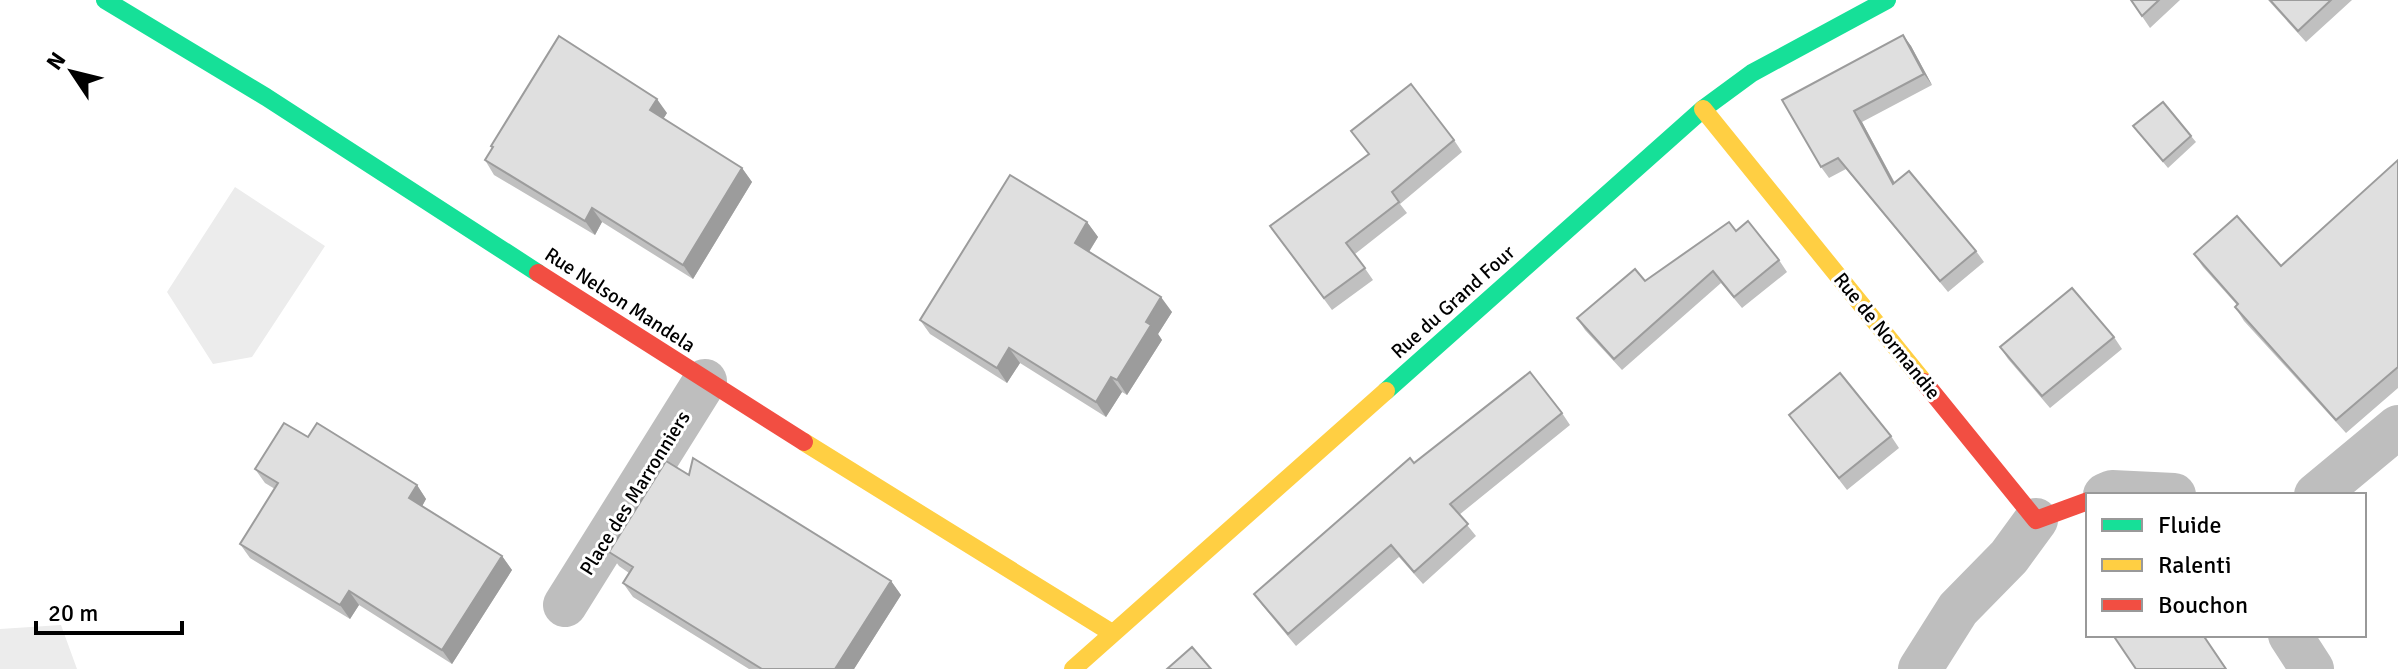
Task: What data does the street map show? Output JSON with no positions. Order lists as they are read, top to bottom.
{
  "streets": {
    "street": [
      "Rue Nelson Mandela",
      "Rue du Grand Four",
      "Rue de Normandie",
      "Place des Marronniers"
    ]
  },
  "crossings": [
    ["Rue Nelson Mandela", "Rue du Grand Four"],
    ["Rue Nelson Mandela", "Place des Marronniers"],
    ["Rue du Grand Four", "Rue de Normandie"]
  ],
  "legend": ["Fluide", "Ralenti", "Bouchon"],
  "scale_bar": "20 m",
  "north": "top left"
}
